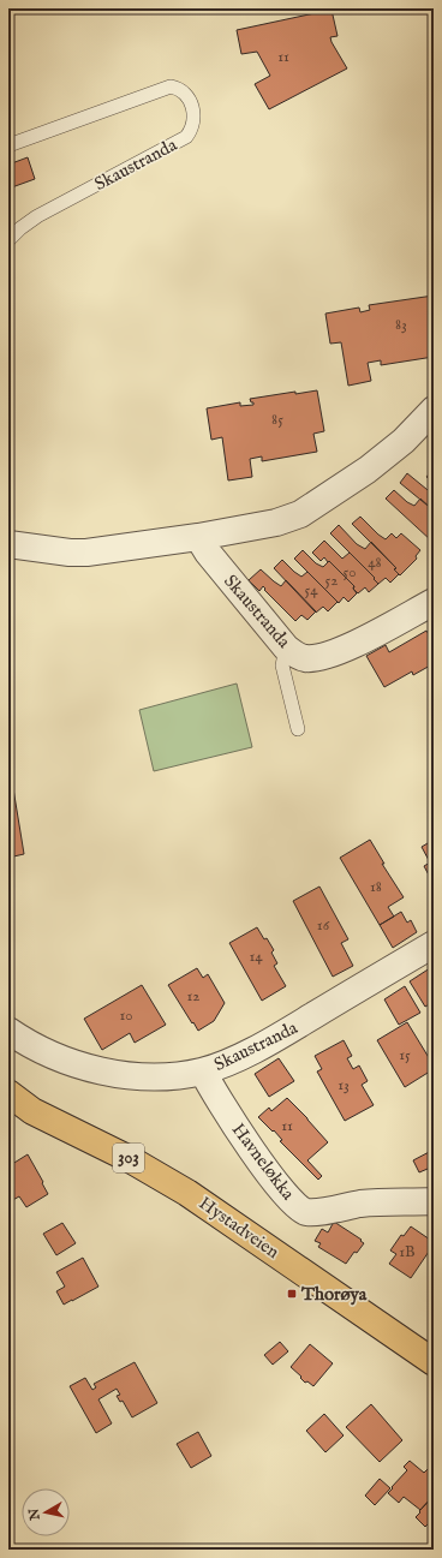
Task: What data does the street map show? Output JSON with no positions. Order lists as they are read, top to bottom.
{
  "streets": {
    "main road": ["303", "Hystadveien"],
    "street": ["Skaustranda", "Havneløkka"]
  },
  "crossings": [
    ["Skaustranda", "Havneløkka"]
  ],
  "places": {
    "transit": ["Thorøya"]
  },
  "house_numbers": [
    "11",
    "83",
    "85",
    "48",
    "50",
    "52",
    "54",
    "18",
    "16",
    "14",
    "12",
    "10",
    "15",
    "13",
    "11",
    "1B"
  ],
  "north": "left"
}
